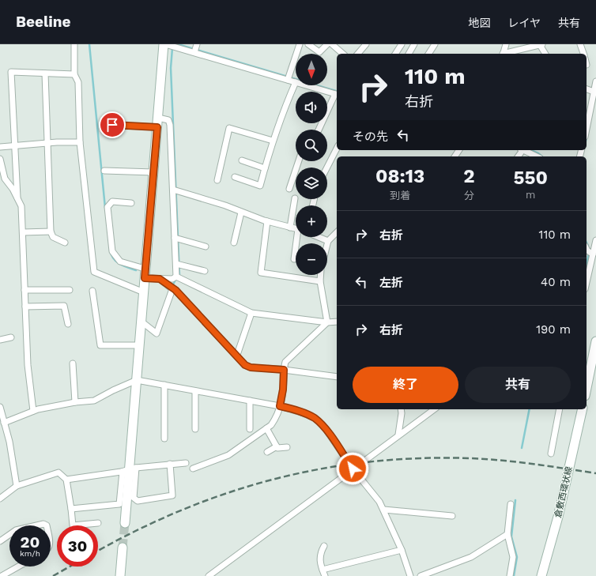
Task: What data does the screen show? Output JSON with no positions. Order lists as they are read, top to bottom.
{
  "streets": {
    "street": ["倉敷西環状線"]
  },
  "north": "bottom",
  "page": {
    "header": "Beeline",
    "nav": ["地図", "レイヤ", "共有"],
    "map_buttons": ["+", "−"],
    "turn": ["110 m", "右折"],
    "then": "その先",
    "eta": [
      "08:13",
      "到着",
      "2",
      "分",
      "550",
      "m"
    ],
    "list": [
      {
        "name": "右折",
        "value": "110 m"
      },
      {
        "name": "左折",
        "value": "40 m"
      },
      {
        "name": "右折",
        "value": "190 m"
      }
    ],
    "buttons": ["終了", "共有"],
    "speed": "20 km/h",
    "limit": "30"
  }
}
